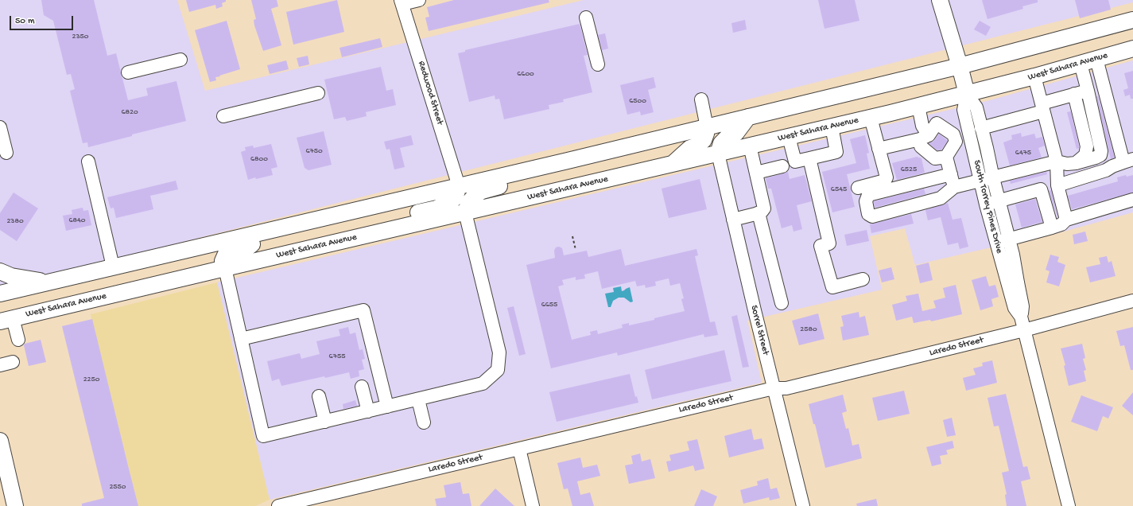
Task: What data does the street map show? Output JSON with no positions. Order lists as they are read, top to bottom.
{
  "streets": {
    "main road": ["West Sahara Avenue", "South Torrey Pines Drive"],
    "street": ["Redwood Street", "Sorrel Street", "Laredo Street"]
  },
  "crossings": [
    ["West Sahara Avenue", "South Torrey Pines Drive"],
    ["West Sahara Avenue", "Sorrel Street"],
    ["South Torrey Pines Drive", "Laredo Street"],
    ["Sorrel Street", "Laredo Street"]
  ],
  "house_numbers": [
    "2350",
    "6600",
    "6500",
    "6820",
    "6750",
    "6475",
    "6800",
    "6525",
    "6545",
    "6840",
    "2380",
    "6655",
    "2580",
    "6755",
    "2250",
    "2550"
  ],
  "scale_bar": "50 m"
}
